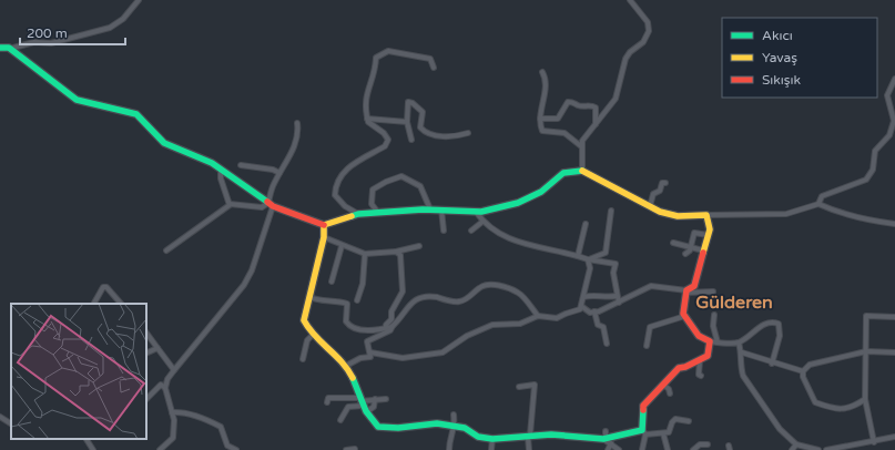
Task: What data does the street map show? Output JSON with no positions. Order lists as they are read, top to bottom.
{
  "districts": ["Gülderen"],
  "legend": ["Akıcı", "Yavaş", "Sıkışık"],
  "scale_bar": "200 m"
}
